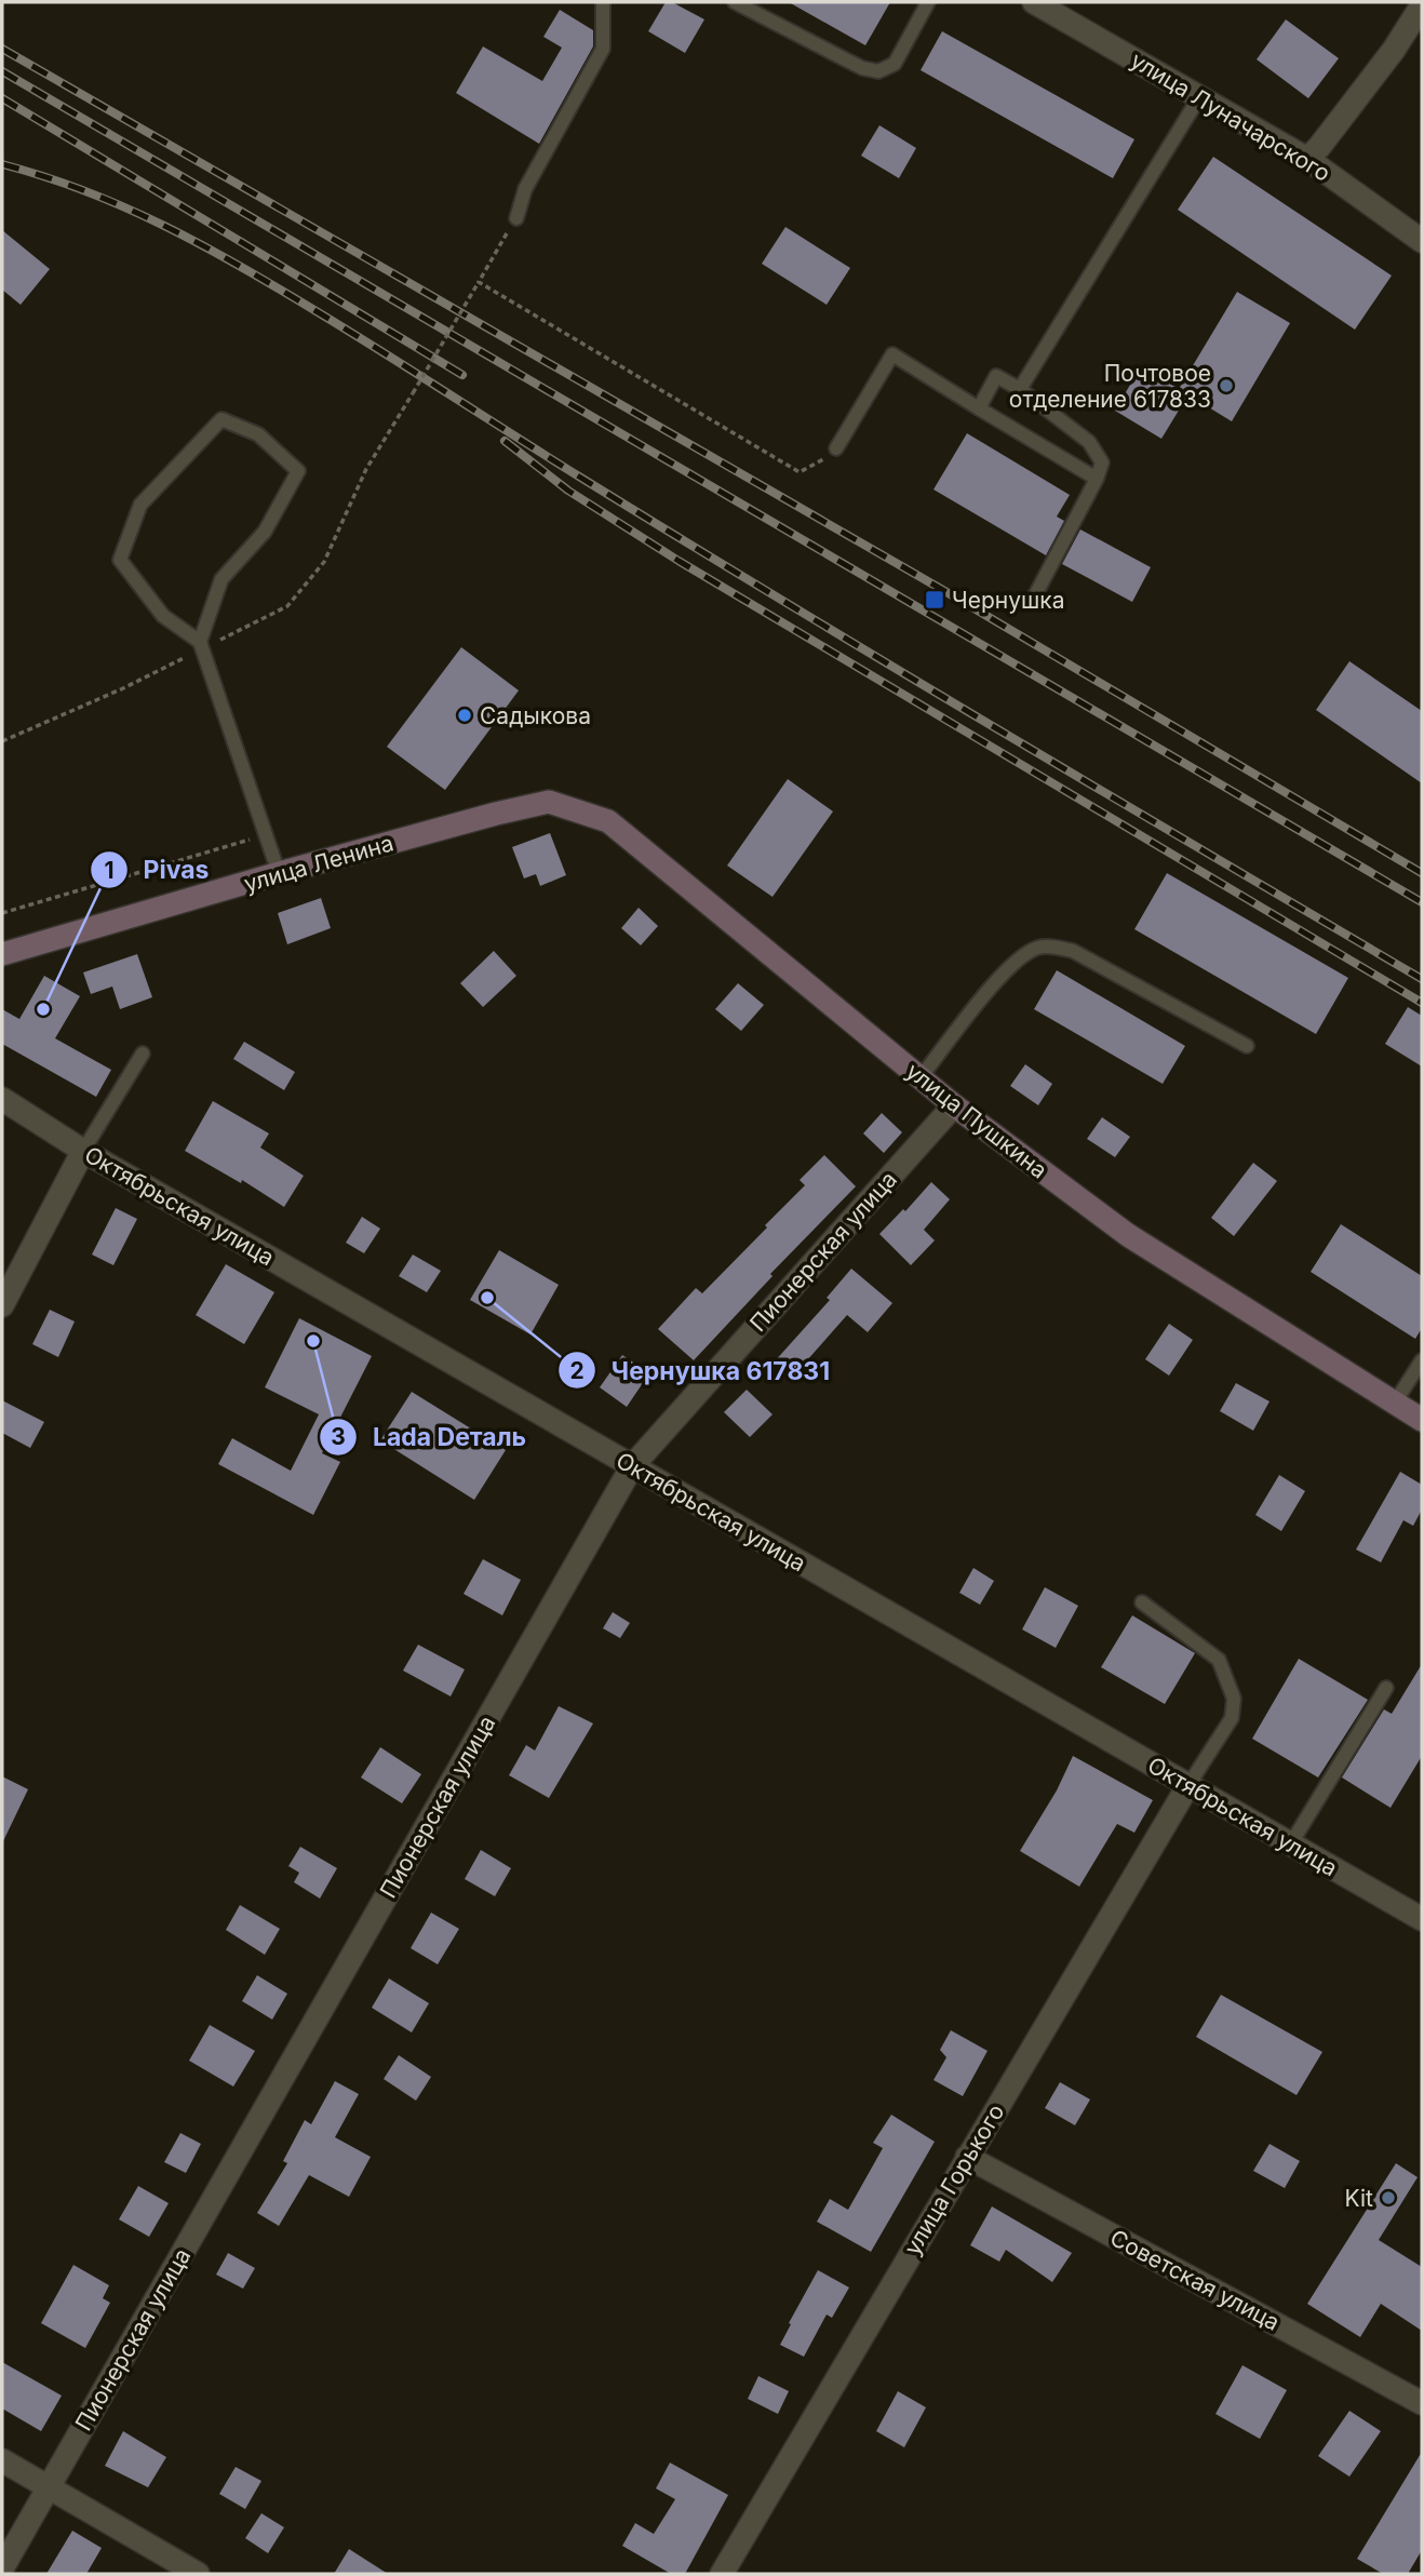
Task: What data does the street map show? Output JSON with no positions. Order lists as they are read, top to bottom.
{
  "streets": {
    "main road": ["улица Ленина", "улица Пушкина"],
    "street": [
      "улица Луначарского",
      "Октябрьская улица",
      "Пионерская улица",
      "улица Горького",
      "Советская улица"
    ]
  },
  "crossings": [
    ["улица Ленина", "улица Пушкина"],
    ["улица Пушкина", "Пионерская улица"],
    ["Октябрьская улица", "Пионерская улица"],
    ["Октябрьская улица", "улица Горького"],
    ["улица Горького", "Советская улица"]
  ],
  "places": {
    "other": [
      "Почтовое отделение 617833",
      "Садыкова",
      "Pivas",
      "Чернушка 617831",
      "Lada Dеталь",
      "Kit"
    ],
    "transit": ["Чернушка"]
  }
}
